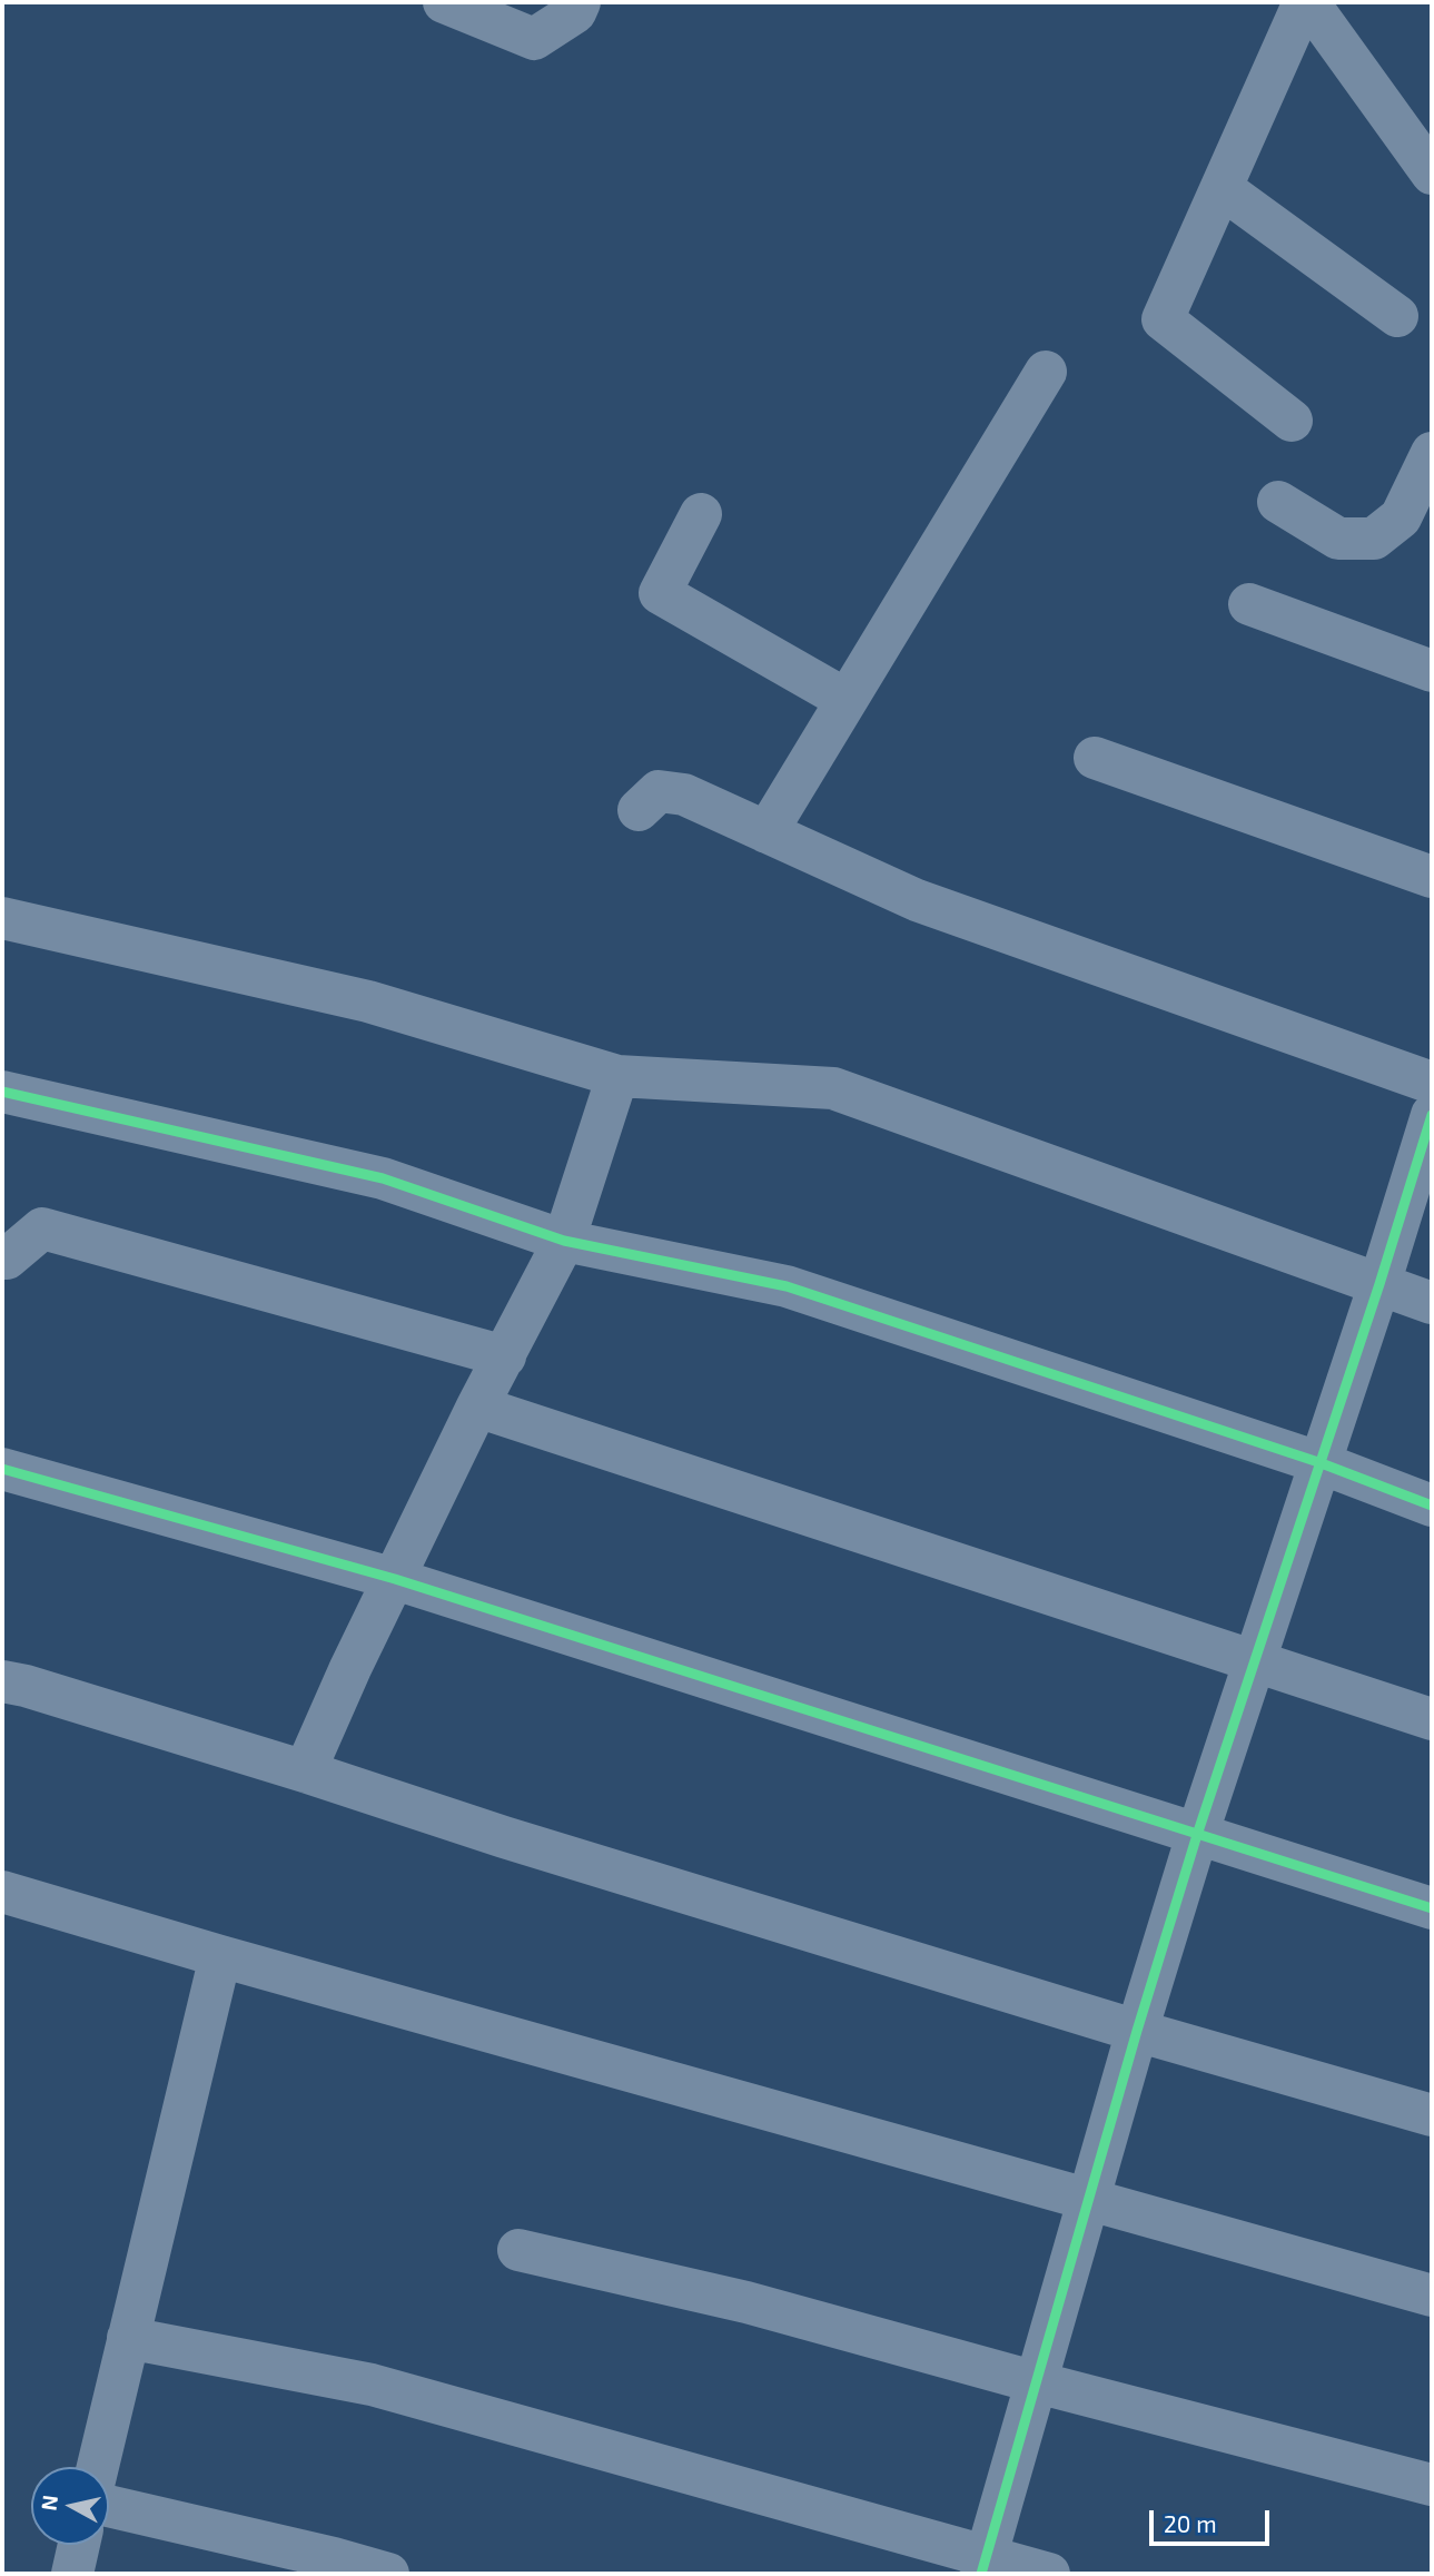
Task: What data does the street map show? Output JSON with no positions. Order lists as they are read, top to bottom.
{
  "scale_bar": "20 m",
  "north": "left"
}
